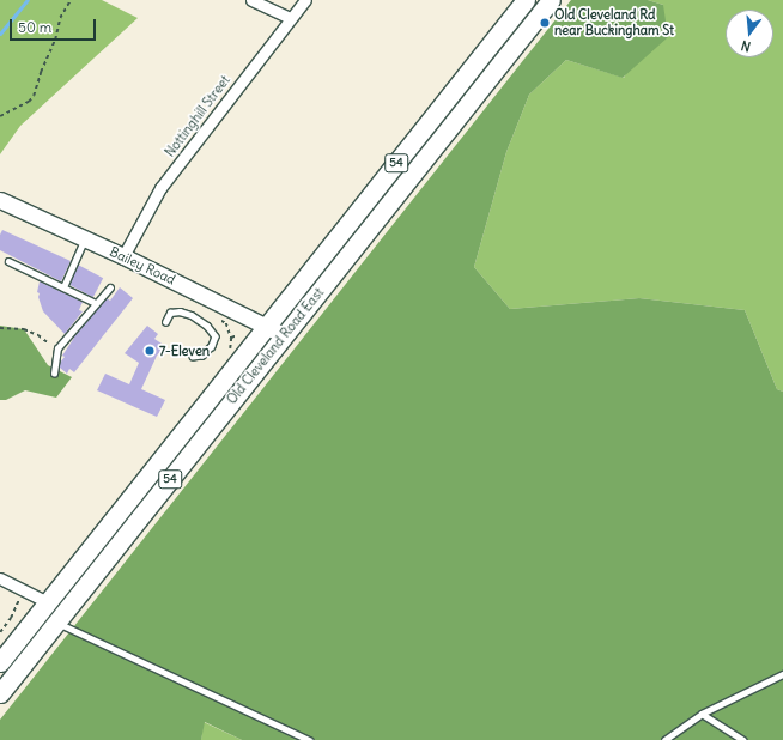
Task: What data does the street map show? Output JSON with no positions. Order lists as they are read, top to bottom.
{
  "streets": {
    "main road": ["54", "Old Cleveland Road East"],
    "street": ["Nottinghill Street", "Bailey Road"]
  },
  "crossings": [
    ["Nottinghill Street", "Bailey Road"],
    ["Bailey Road", "Old Cleveland Road East"]
  ],
  "places": ["Old Cleveland Rd near Buckingham St", "7-Eleven"],
  "scale_bar": "50 m",
  "north": "bottom"
}
